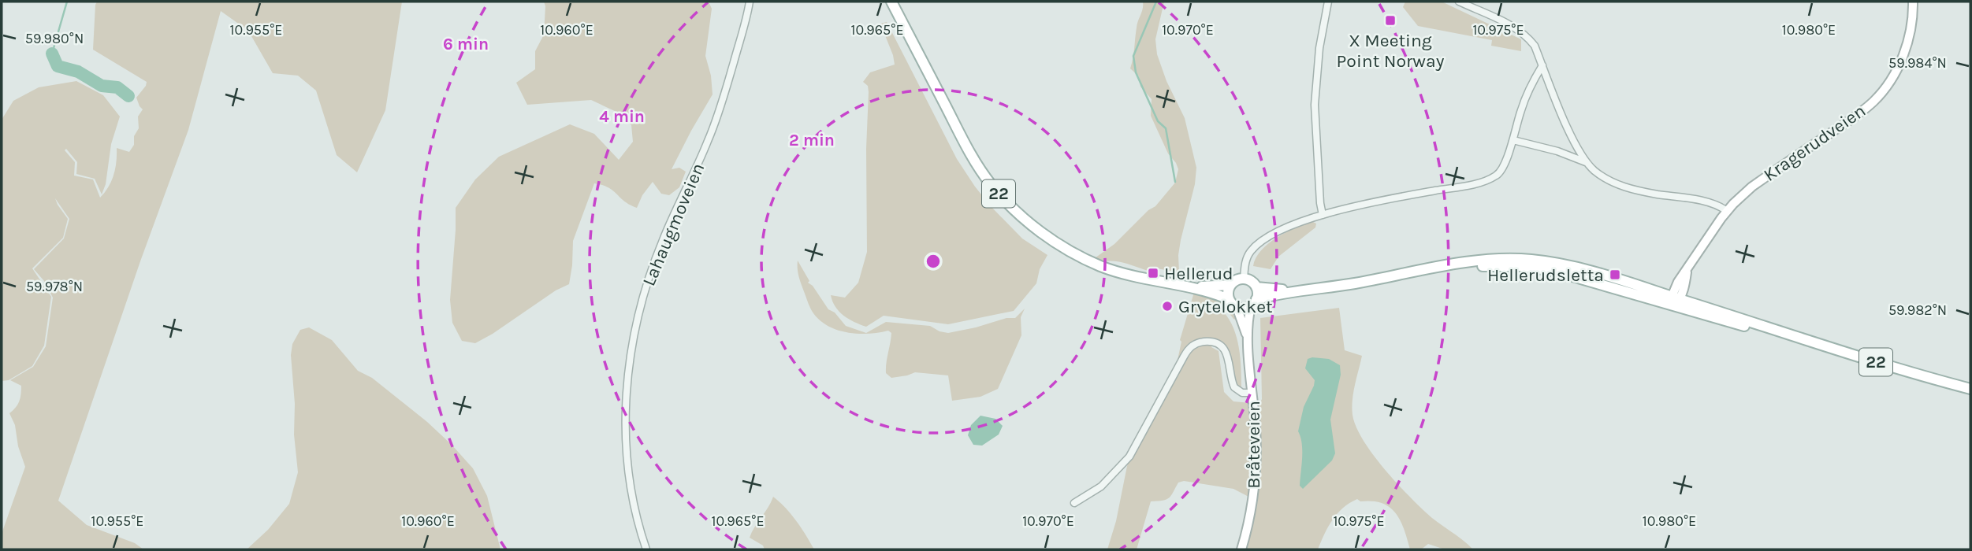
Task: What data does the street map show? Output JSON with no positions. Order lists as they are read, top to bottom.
{
  "streets": {
    "main road": ["Kragerudveien", "22", "Bråteveien"],
    "street": ["Lahaugmoveien"]
  },
  "crossings": [
    ["Kragerudveien", "22"],
    ["22", "Bråteveien"]
  ],
  "places": {
    "transit": ["X Meeting Point Norway", "Hellerud", "Hellerudsletta"],
    "other": ["Grytelokket"]
  },
  "coordinates": [
    "10.955°E",
    "10.960°E",
    "10.965°E",
    "10.970°E",
    "10.975°E",
    "10.980°E",
    "59.980°N",
    "59.984°N",
    "59.978°N",
    "59.982°N"
  ],
  "rings": ["6 min", "4 min", "2 min"]
}
